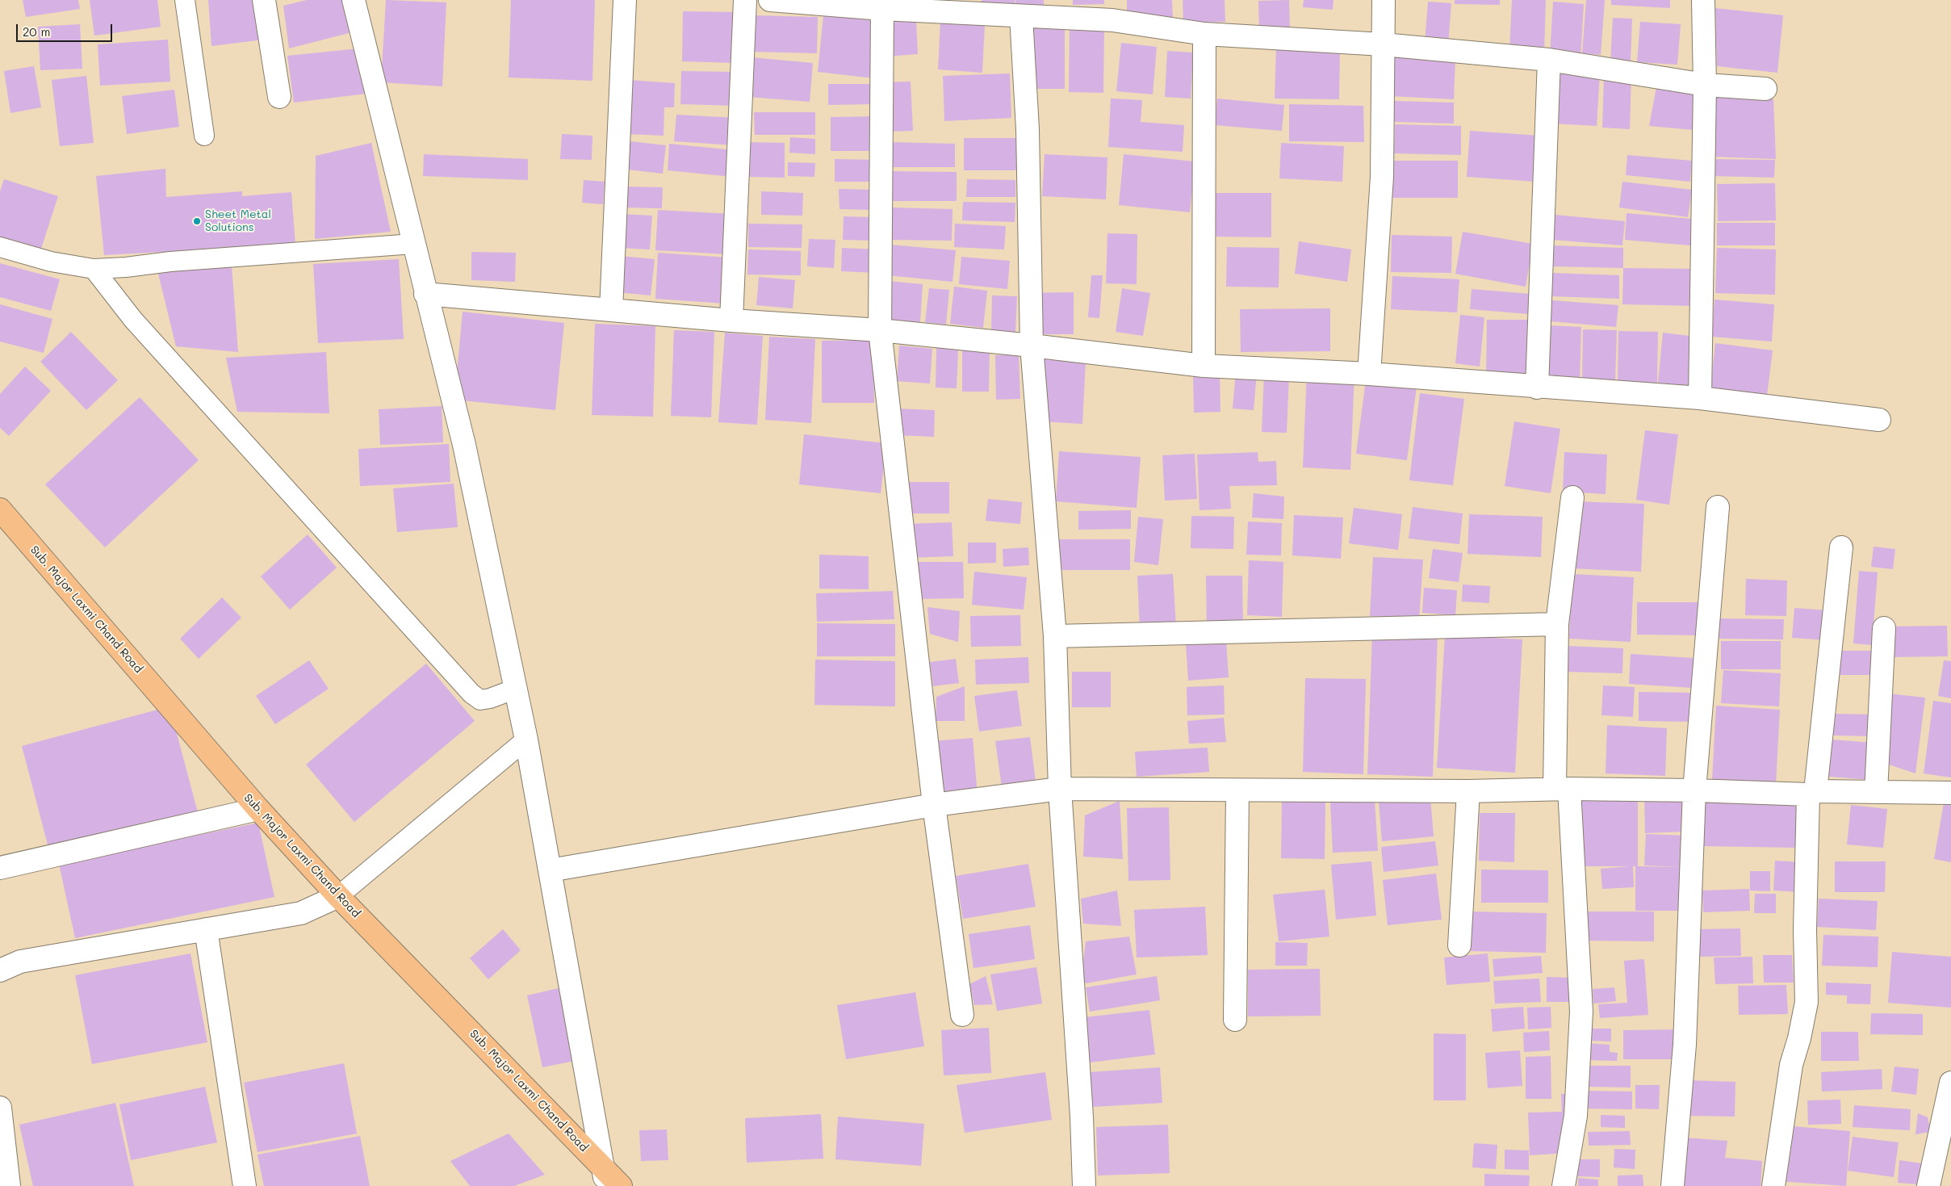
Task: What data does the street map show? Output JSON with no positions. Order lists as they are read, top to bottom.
{
  "streets": {
    "main road": ["Sub. Major Laxmi Chand Road"]
  },
  "places": ["Sheet Metal Solutions"],
  "scale_bar": "20 m"
}
